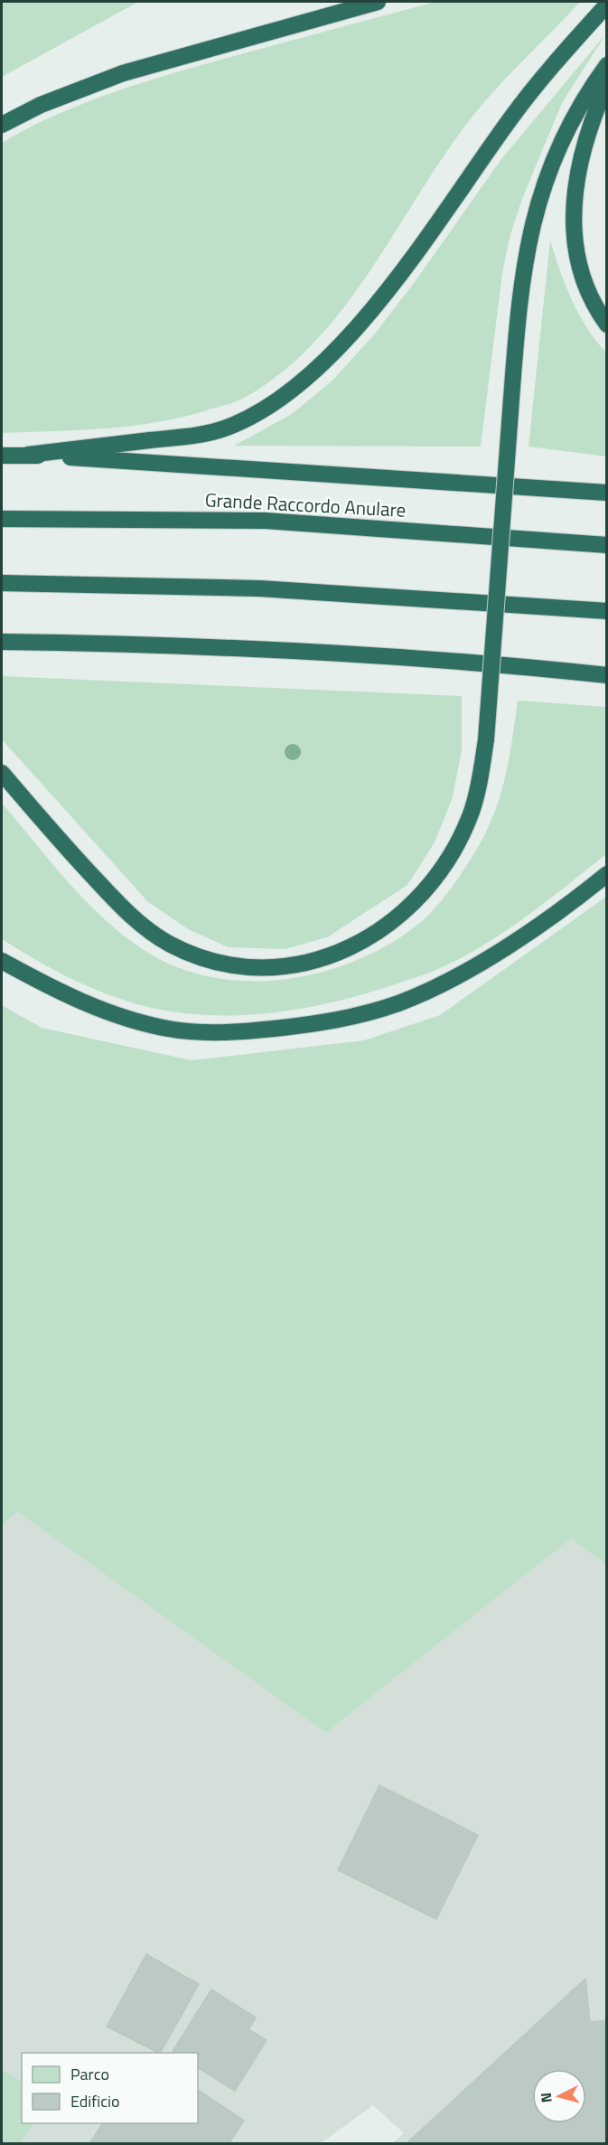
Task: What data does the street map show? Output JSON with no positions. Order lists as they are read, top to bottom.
{
  "streets": {
    "highway": ["Grande Raccordo Anulare"]
  },
  "legend": ["Parco", "Edificio"],
  "north": "left"
}
